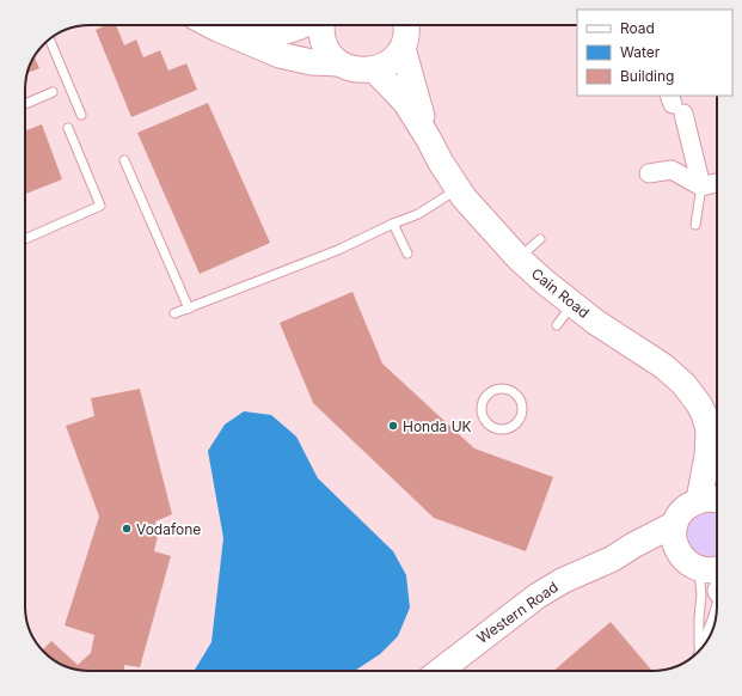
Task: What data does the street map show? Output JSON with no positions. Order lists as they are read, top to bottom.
{
  "streets": {
    "street": ["Cain Road", "Western Road"]
  },
  "places": ["Honda UK", "Vodafone"],
  "legend": ["Road", "Water", "Building"]
}
